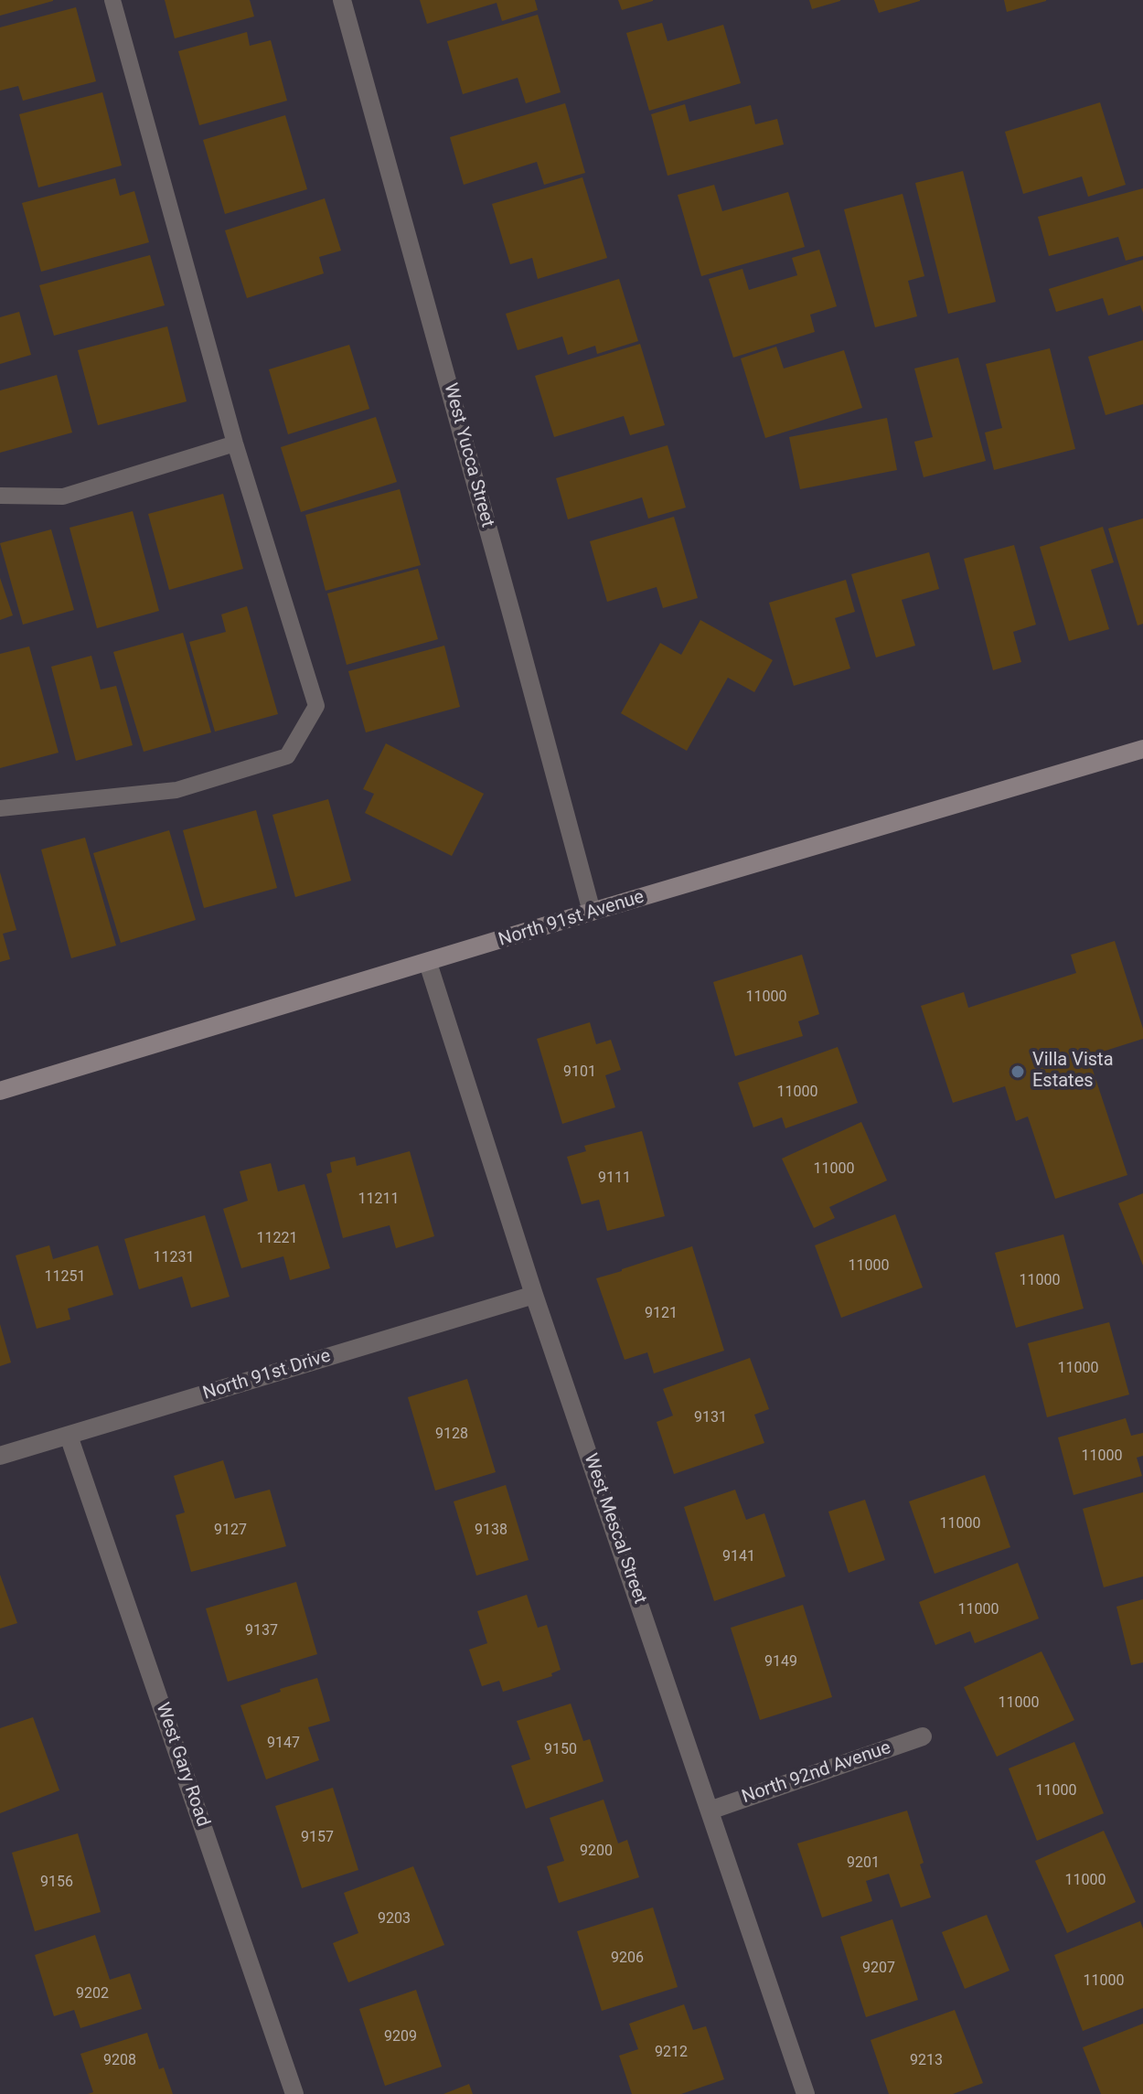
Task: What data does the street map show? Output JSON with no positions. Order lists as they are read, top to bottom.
{
  "streets": {
    "main road": ["North 91st Avenue"],
    "street": [
      "West Yucca Street",
      "North 91st Drive",
      "West Mescal Street",
      "West Gary Road",
      "North 92nd Avenue"
    ]
  },
  "crossings": [
    ["West Yucca Street", "North 91st Avenue"],
    ["North 91st Avenue", "West Mescal Street"],
    ["North 91st Drive", "West Mescal Street"],
    ["North 91st Drive", "West Gary Road"],
    ["West Mescal Street", "North 92nd Avenue"]
  ],
  "places": ["Villa Vista Estates"],
  "house_numbers": [
    "11000",
    "9101",
    "11000",
    "11000",
    "9111",
    "11211",
    "11221",
    "11231",
    "11000",
    "11251",
    "11000",
    "9121",
    "11000",
    "9131",
    "9128",
    "11000",
    "11000",
    "9127",
    "9138",
    "9141",
    "11000",
    "9137",
    "9149",
    "11000",
    "9147",
    "9150",
    "11000",
    "9157",
    "9200",
    "9201",
    "11000",
    "9156",
    "9203",
    "9206",
    "9207",
    "11000",
    "9202",
    "9209",
    "9212",
    "9208",
    "9213"
  ]
}
